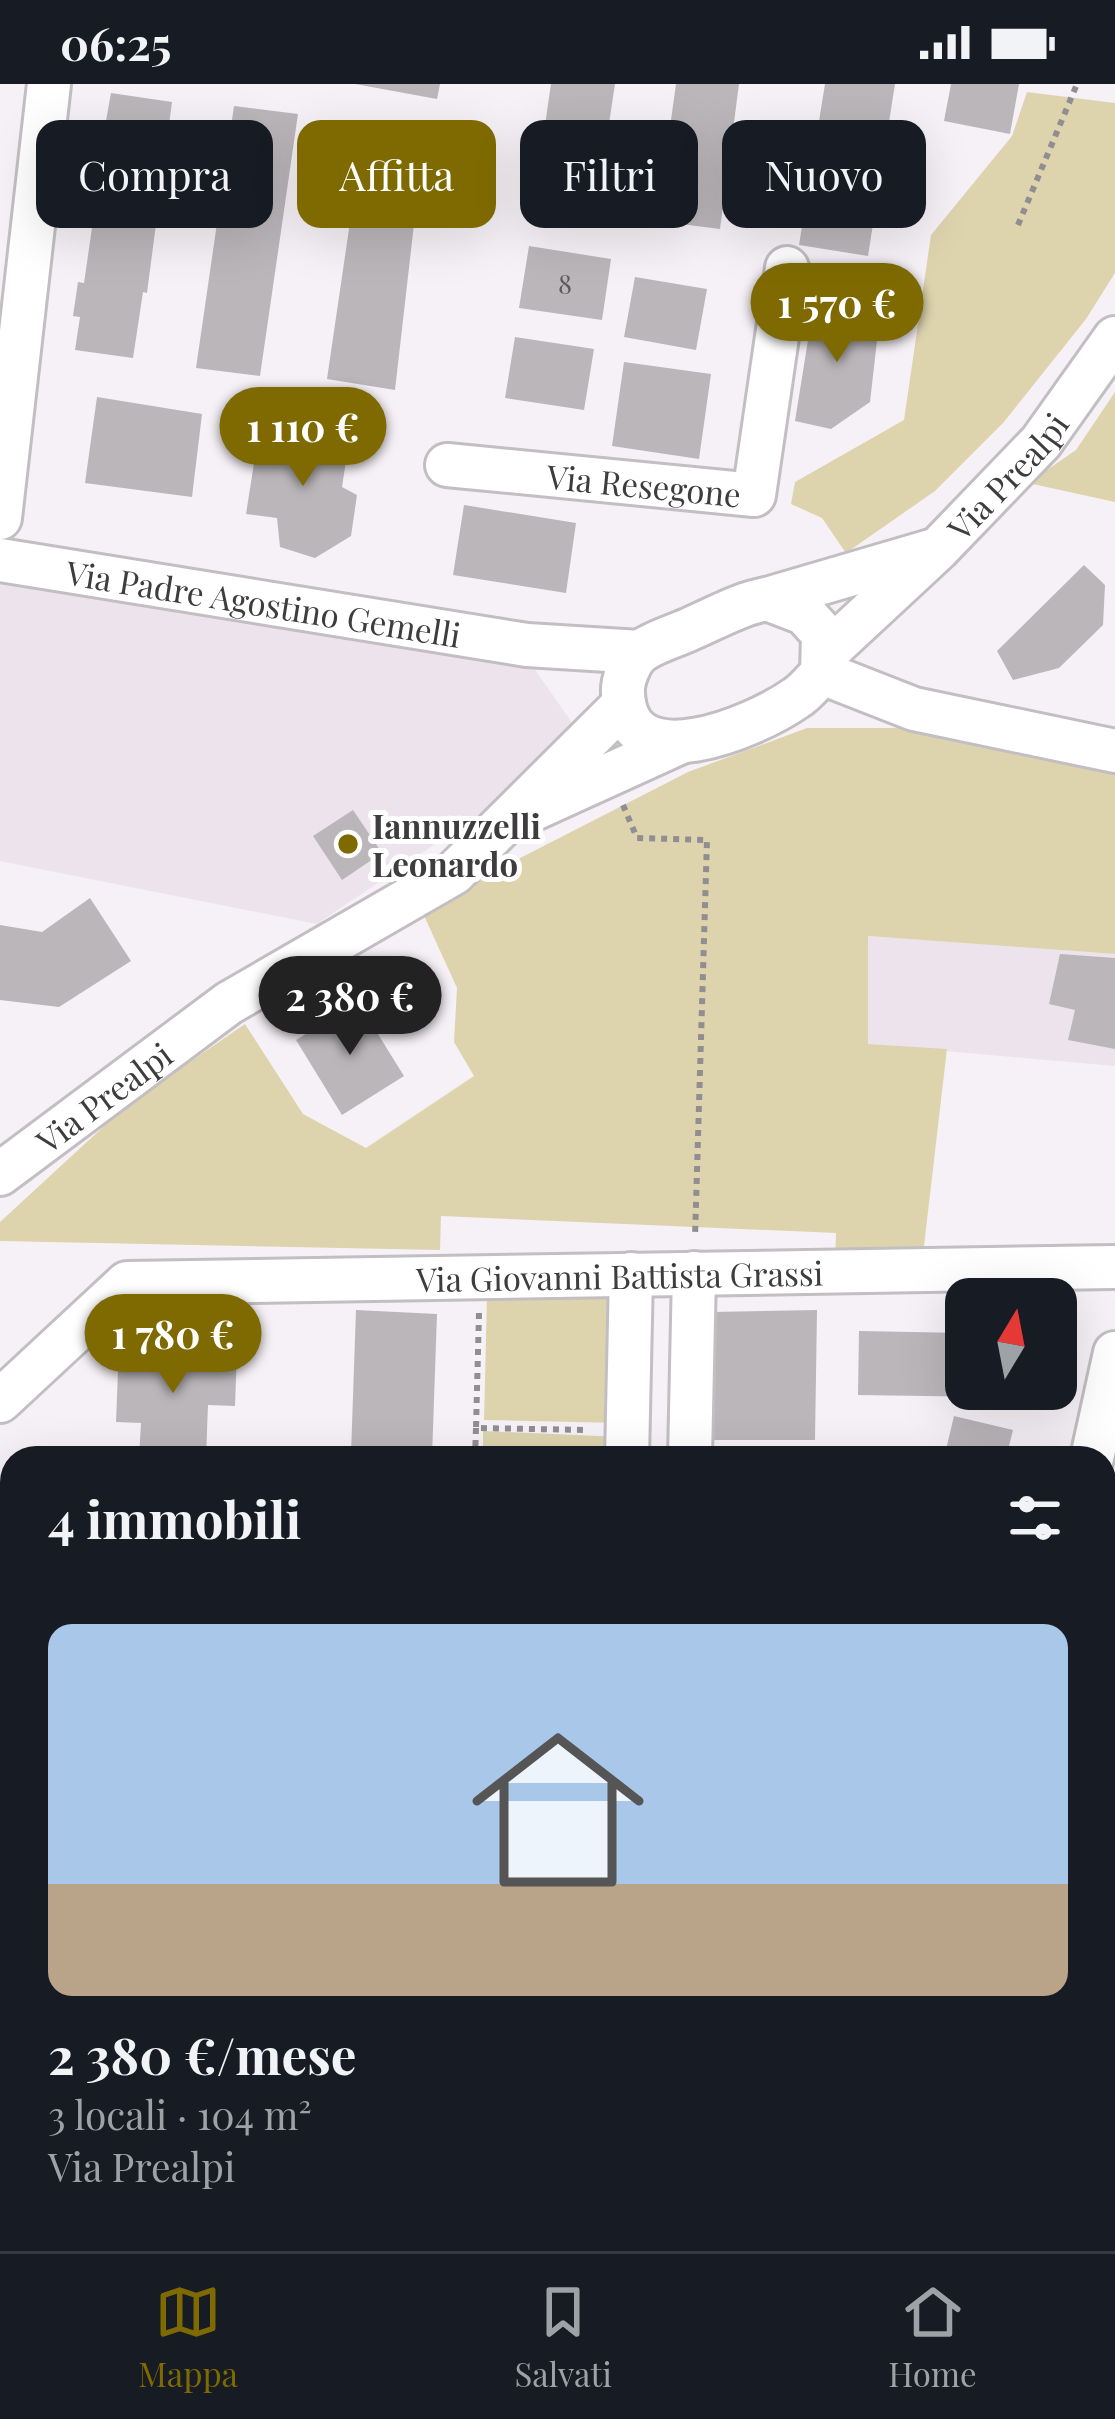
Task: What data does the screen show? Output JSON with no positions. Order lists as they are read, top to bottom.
{
  "streets": {
    "street": [
      "Via Prealpi",
      "Via Resegone",
      "Via Padre Agostino Gemelli",
      "Via Giovanni Battista Grassi"
    ]
  },
  "crossings": [
    ["Via Prealpi", "Via Padre Agostino Gemelli"]
  ],
  "places": ["Iannuzzelli Leonardo"],
  "house_numbers": ["8"],
  "north": "top",
  "page": {
    "status": "06:25",
    "chip": [
      "Compra",
      "Affitta",
      "Filtri",
      "Nuovo"
    ],
    "price": [
      "1 570 €",
      "1 110 €",
      "2 380 €",
      "1 780 €"
    ],
    "heading": "4 immobili",
    "list": [
      {
        "name": "2 380 €/mese",
        "note": "3 locali · 104 m² · Via Prealpi"
      }
    ],
    "tabs": ["Mappa", "Salvati", "Home"]
  }
}
